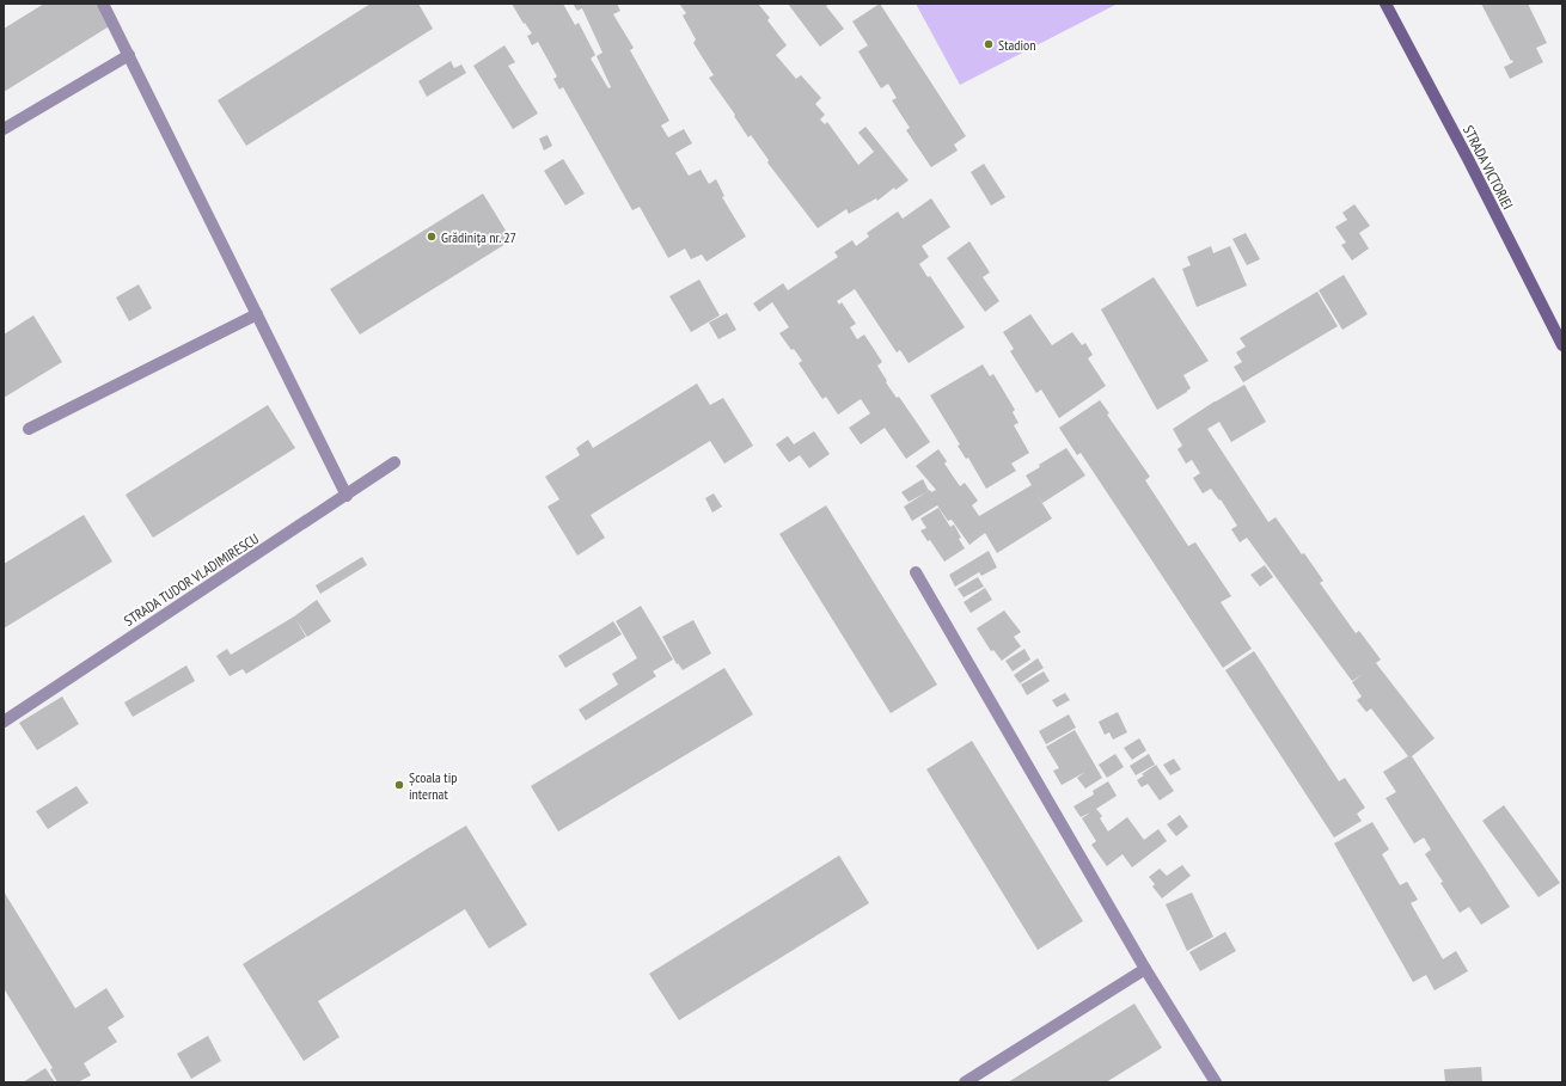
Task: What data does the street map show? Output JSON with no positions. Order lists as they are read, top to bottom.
{
  "streets": {
    "street": ["STRADA VICTORIEI", "STRADA TUDOR VLADIMIRESCU"]
  },
  "places": ["Stadion", "Grădinița nr. 27", "Școala tip internat"]
}
